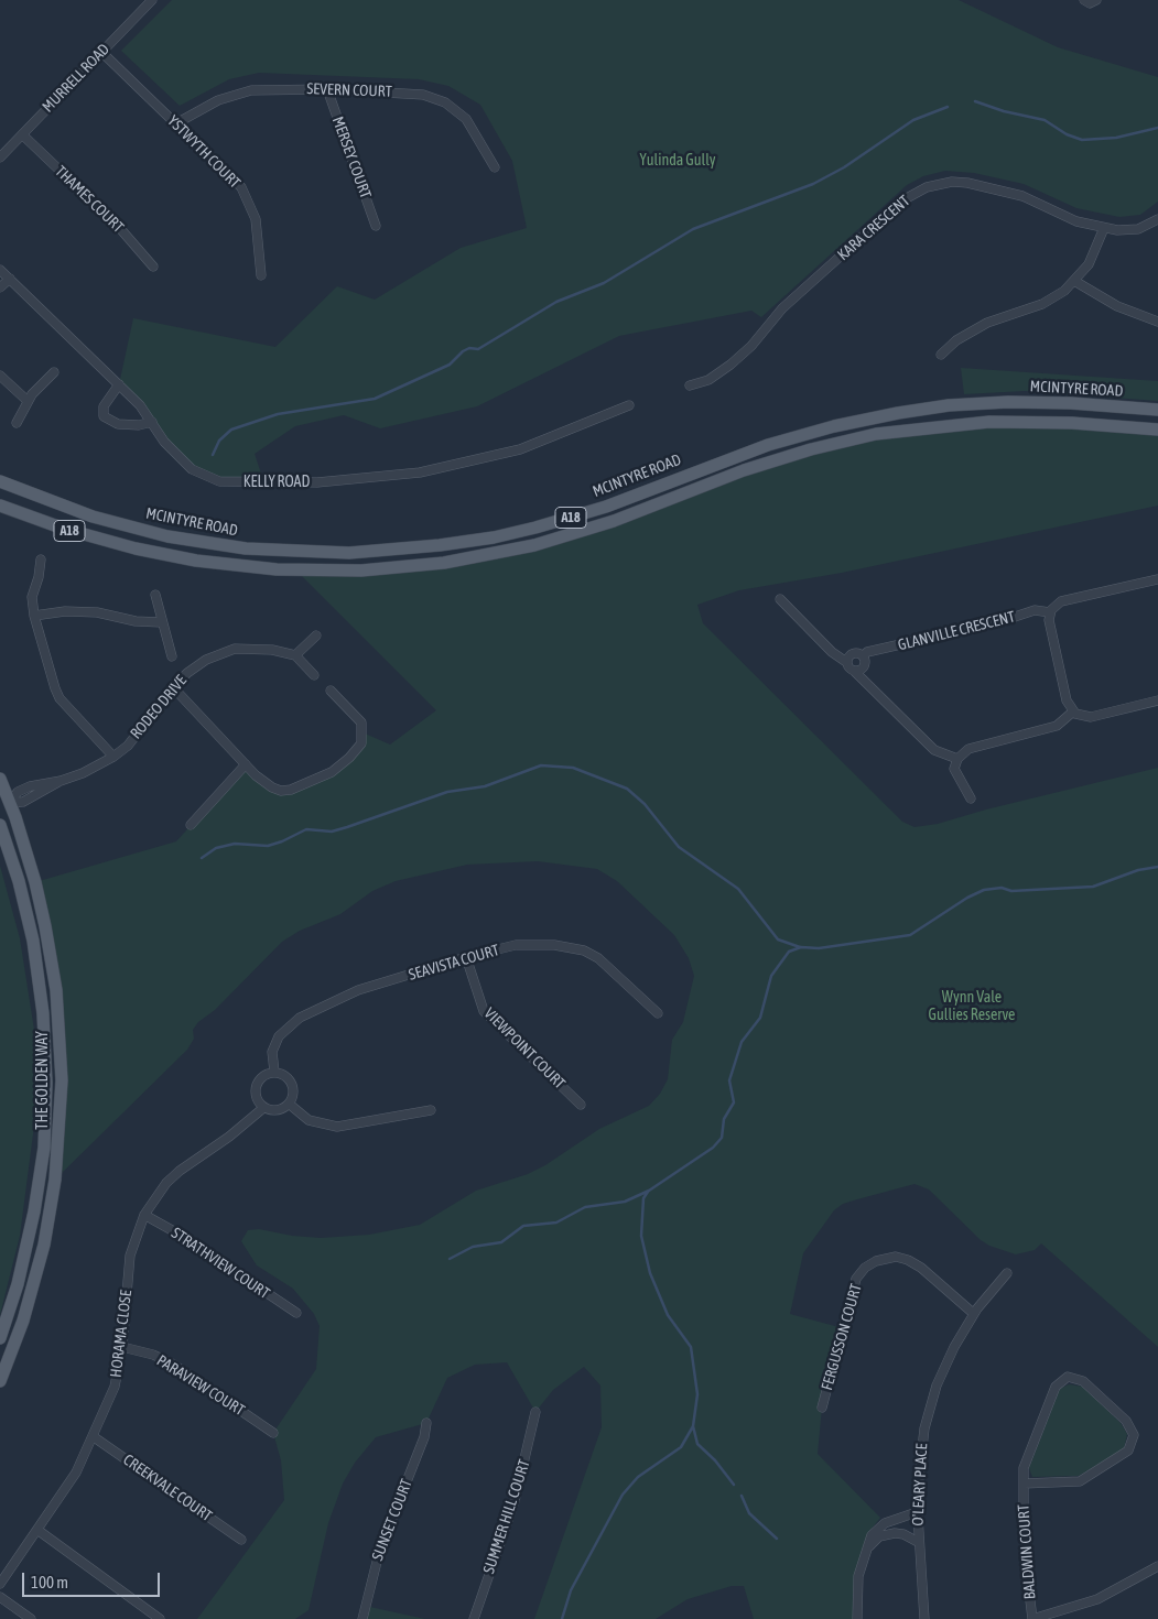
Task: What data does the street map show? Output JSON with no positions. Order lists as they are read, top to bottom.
{
  "streets": {
    "main road": ["MCINTYRE ROAD", "A18", "THE GOLDEN WAY"],
    "street": [
      "MURRELL ROAD",
      "SEVERN COURT",
      "YSTWYTH COURT",
      "MERSEY COURT",
      "THAMES COURT",
      "KARA CRESCENT",
      "KELLY ROAD",
      "GLANVILLE CRESCENT",
      "RODEO DRIVE",
      "SEAVISTA COURT",
      "VIEWPOINT COURT",
      "STRATHVIEW COURT",
      "HORAMA CLOSE",
      "FERGUSSON COURT",
      "PARAVIEW COURT",
      "O'LEARY PLACE",
      "CREEKVALE COURT",
      "SUMMER HILL COURT",
      "SUNSET COURT",
      "BALDWIN COURT"
    ]
  },
  "crossings": [
    ["MURRELL ROAD", "YSTWYTH COURT"],
    ["MURRELL ROAD", "THAMES COURT"],
    ["SEVERN COURT", "YSTWYTH COURT"],
    ["SEVERN COURT", "MERSEY COURT"],
    ["RODEO DRIVE", "THE GOLDEN WAY"],
    ["SEAVISTA COURT", "VIEWPOINT COURT"],
    ["SEAVISTA COURT", "HORAMA CLOSE"],
    ["STRATHVIEW COURT", "HORAMA CLOSE"],
    ["HORAMA CLOSE", "PARAVIEW COURT"],
    ["HORAMA CLOSE", "CREEKVALE COURT"],
    ["FERGUSSON COURT", "O'LEARY PLACE"]
  ],
  "parks": ["Yulinda Gully", "Wynn Vale Gullies Reserve"],
  "scale_bar": "100 m"
}
